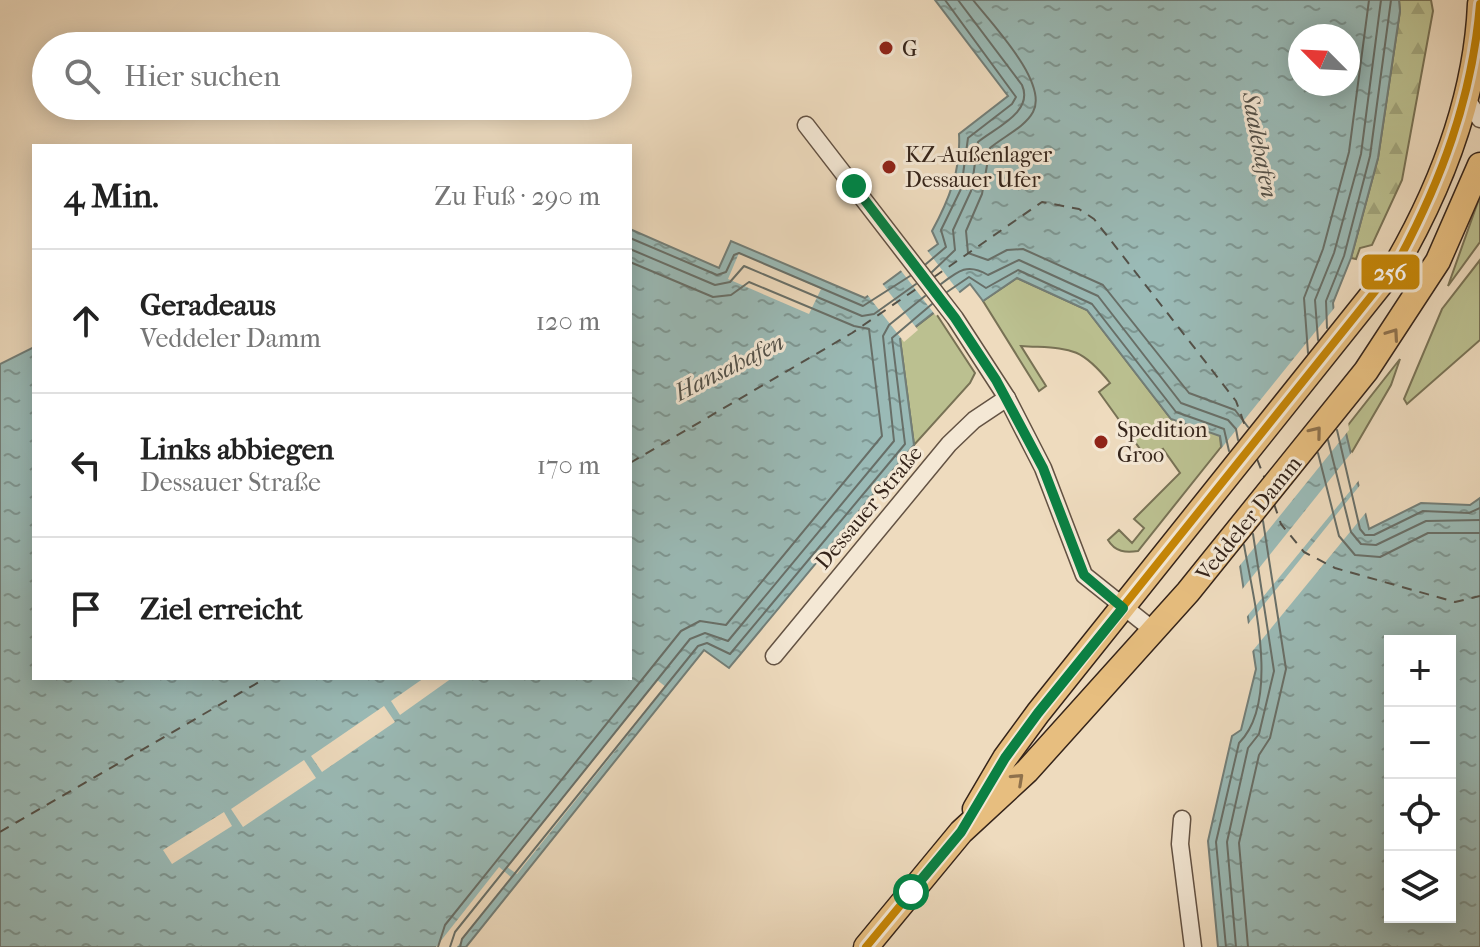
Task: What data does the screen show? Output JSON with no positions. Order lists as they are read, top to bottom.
{
  "streets": {
    "main road": ["Veddeler Damm"],
    "street": ["Dessauer Straße"]
  },
  "water": ["Saalehafen", "Hansahafen"],
  "places": ["G", "KZ-Außenlager Dessauer Ufer", "Spedition Groo"],
  "lines": ["transit line 256"],
  "north": "top left",
  "page": {
    "search": "Hier suchen",
    "heading": ["4 Min.", "Zu Fuß · 290 m"],
    "list": [
      ["Geradeaus", "Veddeler Damm", "120 m"],
      ["Links abbiegen", "Dessauer Straße", "170 m"],
      "Ziel erreicht"
    ],
    "map_buttons": ["+", "−"]
  }
}
